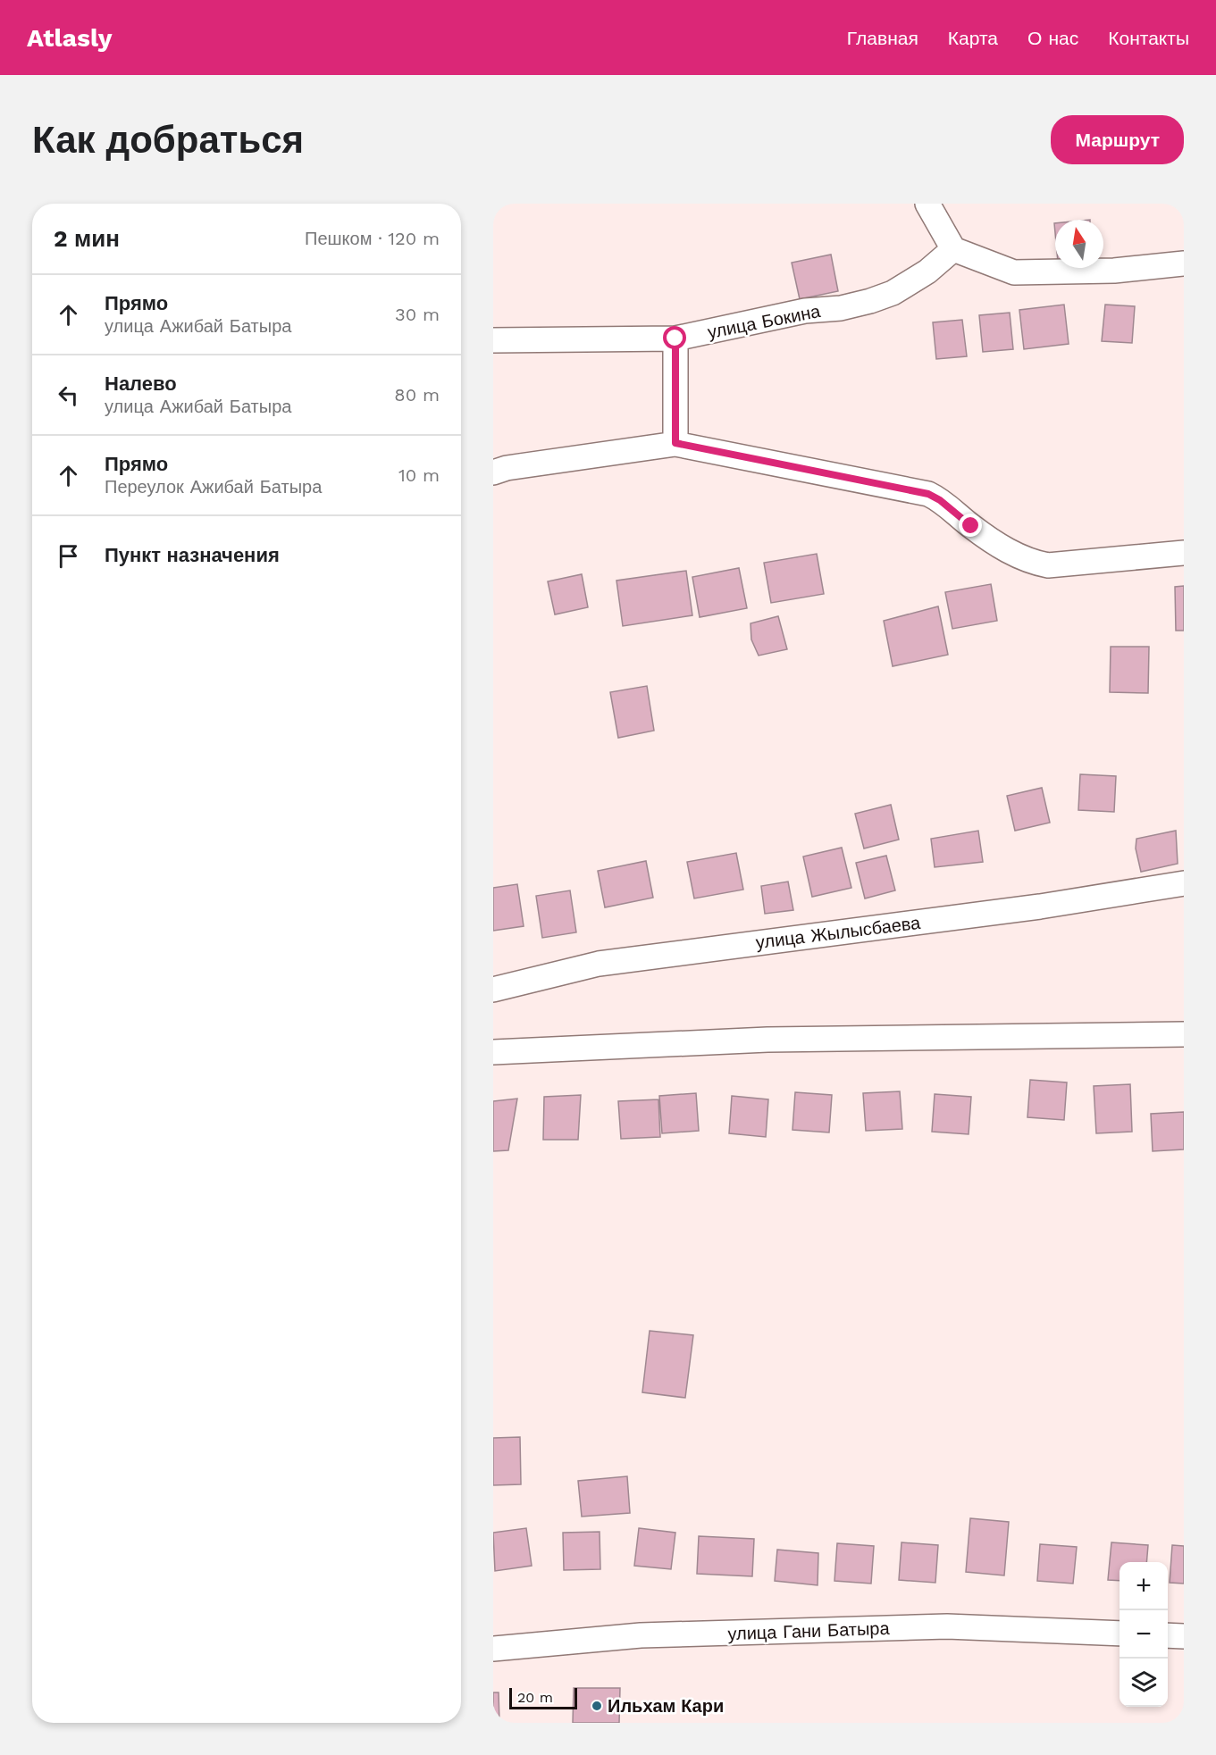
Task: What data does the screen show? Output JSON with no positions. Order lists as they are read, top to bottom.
{
  "streets": {
    "street": ["улица Бокина", "улица Жылысбаева", "улица Гани Батыра"]
  },
  "places": ["Ильхам Кари"],
  "scale_bar": "20 m",
  "north": "top",
  "page": {
    "header": "Atlasly",
    "nav": [
      "Главная",
      "Карта",
      "О нас",
      "Контакты"
    ],
    "buttons": "Маршрут",
    "title": "Как добраться",
    "heading": ["2 мин", "Пешком · 120 m"],
    "list": [
      ["Прямо", "улица Ажибай Батыра", "30 m"],
      ["Налево", "улица Ажибай Батыра", "80 m"],
      ["Прямо", "Переулок Ажибай Батыра", "10 m"],
      "Пункт назначения"
    ],
    "map_buttons": ["+", "−"],
    "scale": "20 m"
  }
}
